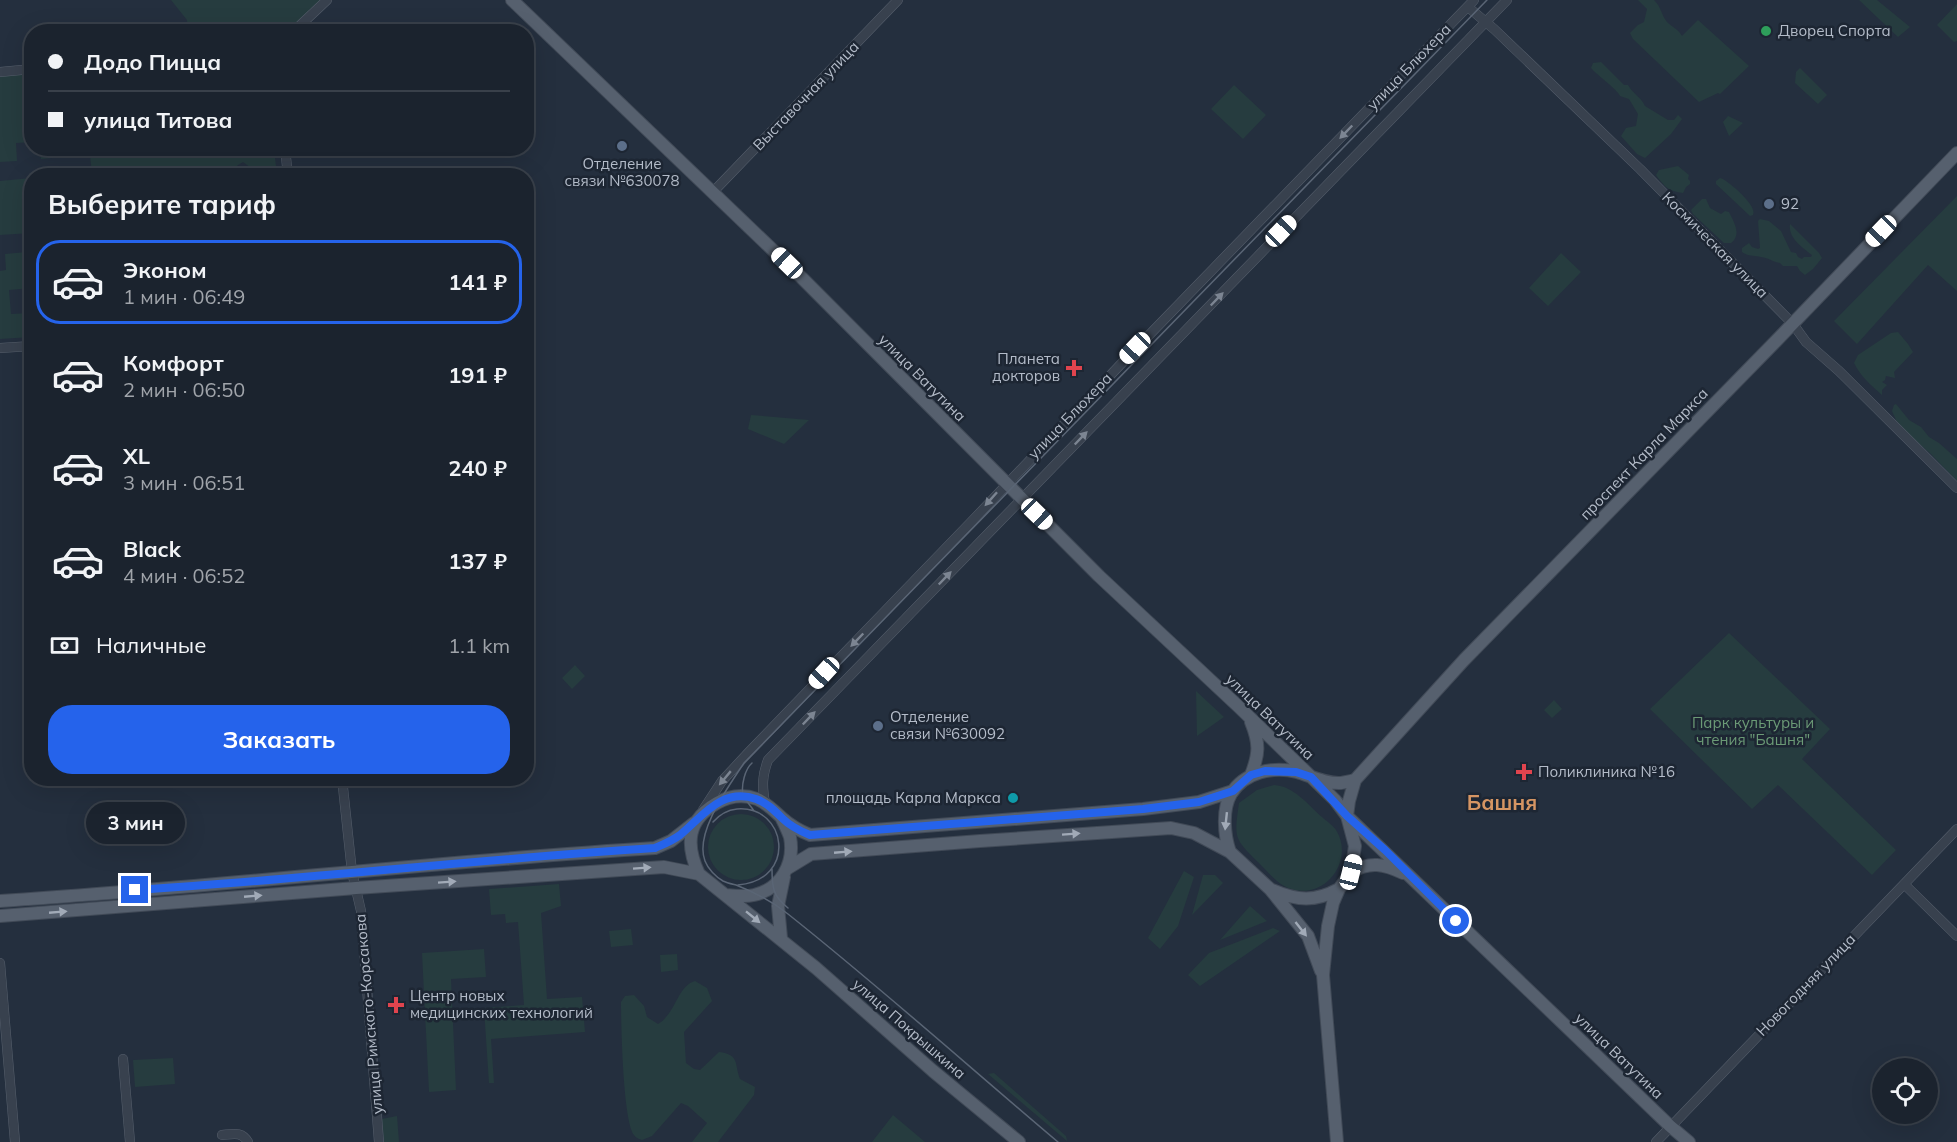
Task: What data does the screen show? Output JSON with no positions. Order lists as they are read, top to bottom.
{
  "streets": {
    "main road": ["улица Ватутина", "проспект Карла Маркса", "улица Покрышкина"],
    "street": [
      "улица Блюхера",
      "Выставочная улица",
      "Космическая улица",
      "Новогодняя улица",
      "улица Римского-Корсакова"
    ]
  },
  "crossings": [
    ["улица Блюхера", "Космическая улица"],
    ["улица Блюхера", "улица Ватутина"],
    ["улица Блюхера", "улица Покрышкина"],
    ["Выставочная улица", "улица Ватутина"],
    ["Космическая улица", "проспект Карла Маркса"],
    ["улица Ватутина", "Новогодняя улица"]
  ],
  "districts": ["Башня"],
  "parks": ["Парк культуры и чтения \"Башня\""],
  "places": {
    "other": [
      "Дворец Спорта",
      "Отделение связи №630078",
      "92",
      "Отделение связи №630092",
      "площадь Карла Маркса"
    ],
    "health": ["Планета докторов", "Поликлиника №16", "Центр новых медицинских технологий"]
  },
  "page": {
    "banner": ["Додо Пицца", "улица Титова"],
    "heading": "Выберите тариф",
    "list": [
      {
        "name": "Эконом",
        "note": "1 мин · 06:49",
        "value": "141 ₽"
      },
      {
        "name": "Комфорт",
        "note": "2 мин · 06:50",
        "value": "191 ₽"
      },
      {
        "name": "XL",
        "note": "3 мин · 06:51",
        "value": "240 ₽"
      },
      {
        "name": "Black",
        "note": "4 мин · 06:52",
        "value": "137 ₽"
      }
    ],
    "pay": ["Наличные", "1.1 km"],
    "buttons": "Заказать",
    "bubble": "3 мин"
  }
}
